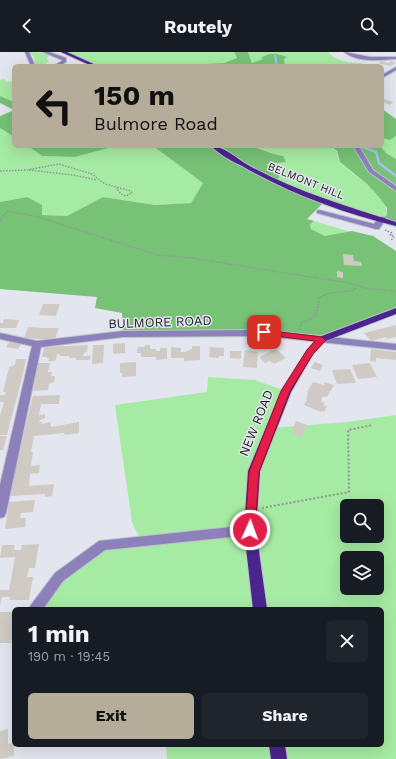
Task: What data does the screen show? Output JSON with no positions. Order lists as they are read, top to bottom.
{
  "streets": {
    "main road": ["BELMONT HILL", "NEW ROAD"],
    "street": ["BULMORE ROAD"]
  },
  "crossings": [
    ["BULMORE ROAD", "NEW ROAD"]
  ],
  "page": {
    "header": "Routely",
    "turn": ["150 m", "Bulmore Road"],
    "heading": ["1 min", "190 m · 19:45"],
    "buttons": ["Exit", "Share"]
  }
}
